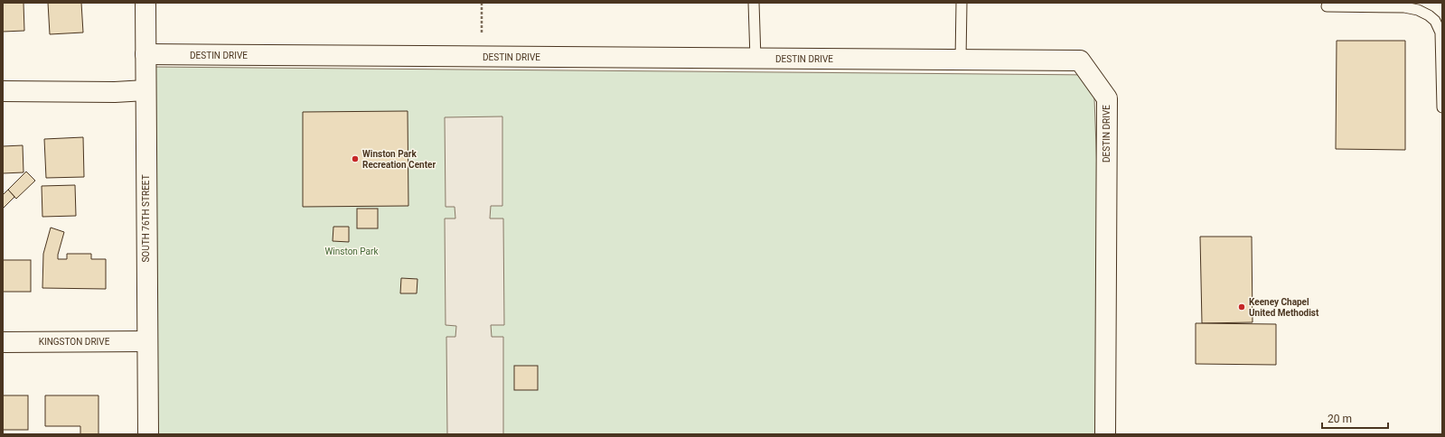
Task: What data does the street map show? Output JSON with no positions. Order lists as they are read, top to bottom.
{
  "streets": {
    "street": ["DESTIN DRIVE", "SOUTH 76TH STREET", "KINGSTON DRIVE"]
  },
  "crossings": [
    ["DESTIN DRIVE", "SOUTH 76TH STREET"],
    ["SOUTH 76TH STREET", "KINGSTON DRIVE"]
  ],
  "parks": ["Winston Park"],
  "places": ["Winston Park Recreation Center", "Keeney Chapel United Methodist"],
  "scale_bar": "20 m"
}
